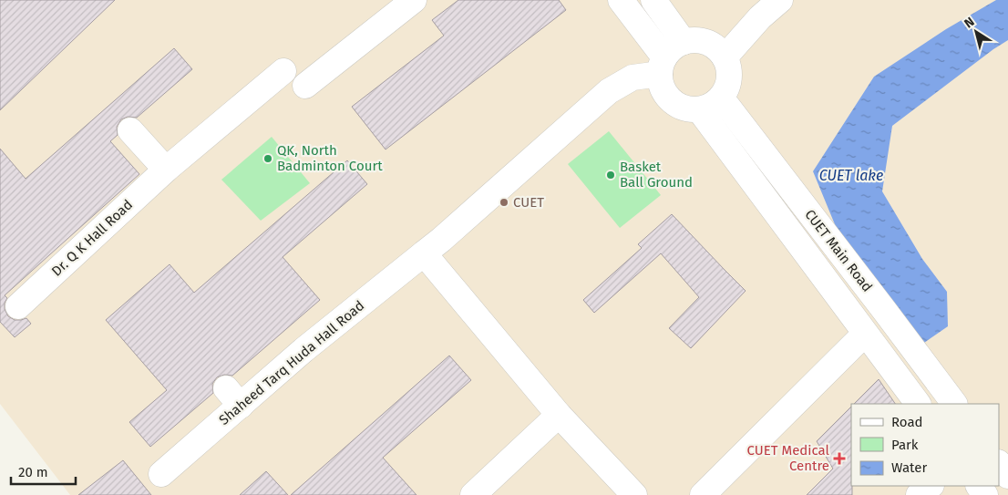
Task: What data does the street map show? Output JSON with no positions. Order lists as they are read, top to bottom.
{
  "streets": {
    "lane": ["Dr. Q K Hall Road", "CUET Main Road", "Shaheed Tarq Huda Hall Road"]
  },
  "crossings": [
    ["CUET Main Road", "Shaheed Tarq Huda Hall Road"]
  ],
  "water": ["CUET lake"],
  "places": {
    "other": ["QK, North Badminton Court", "Basket Ball Ground", "CUET"],
    "health": ["CUET Medical Centre"]
  },
  "legend": ["Road", "Park", "Water"],
  "scale_bar": "20 m",
  "north": "top left"
}
